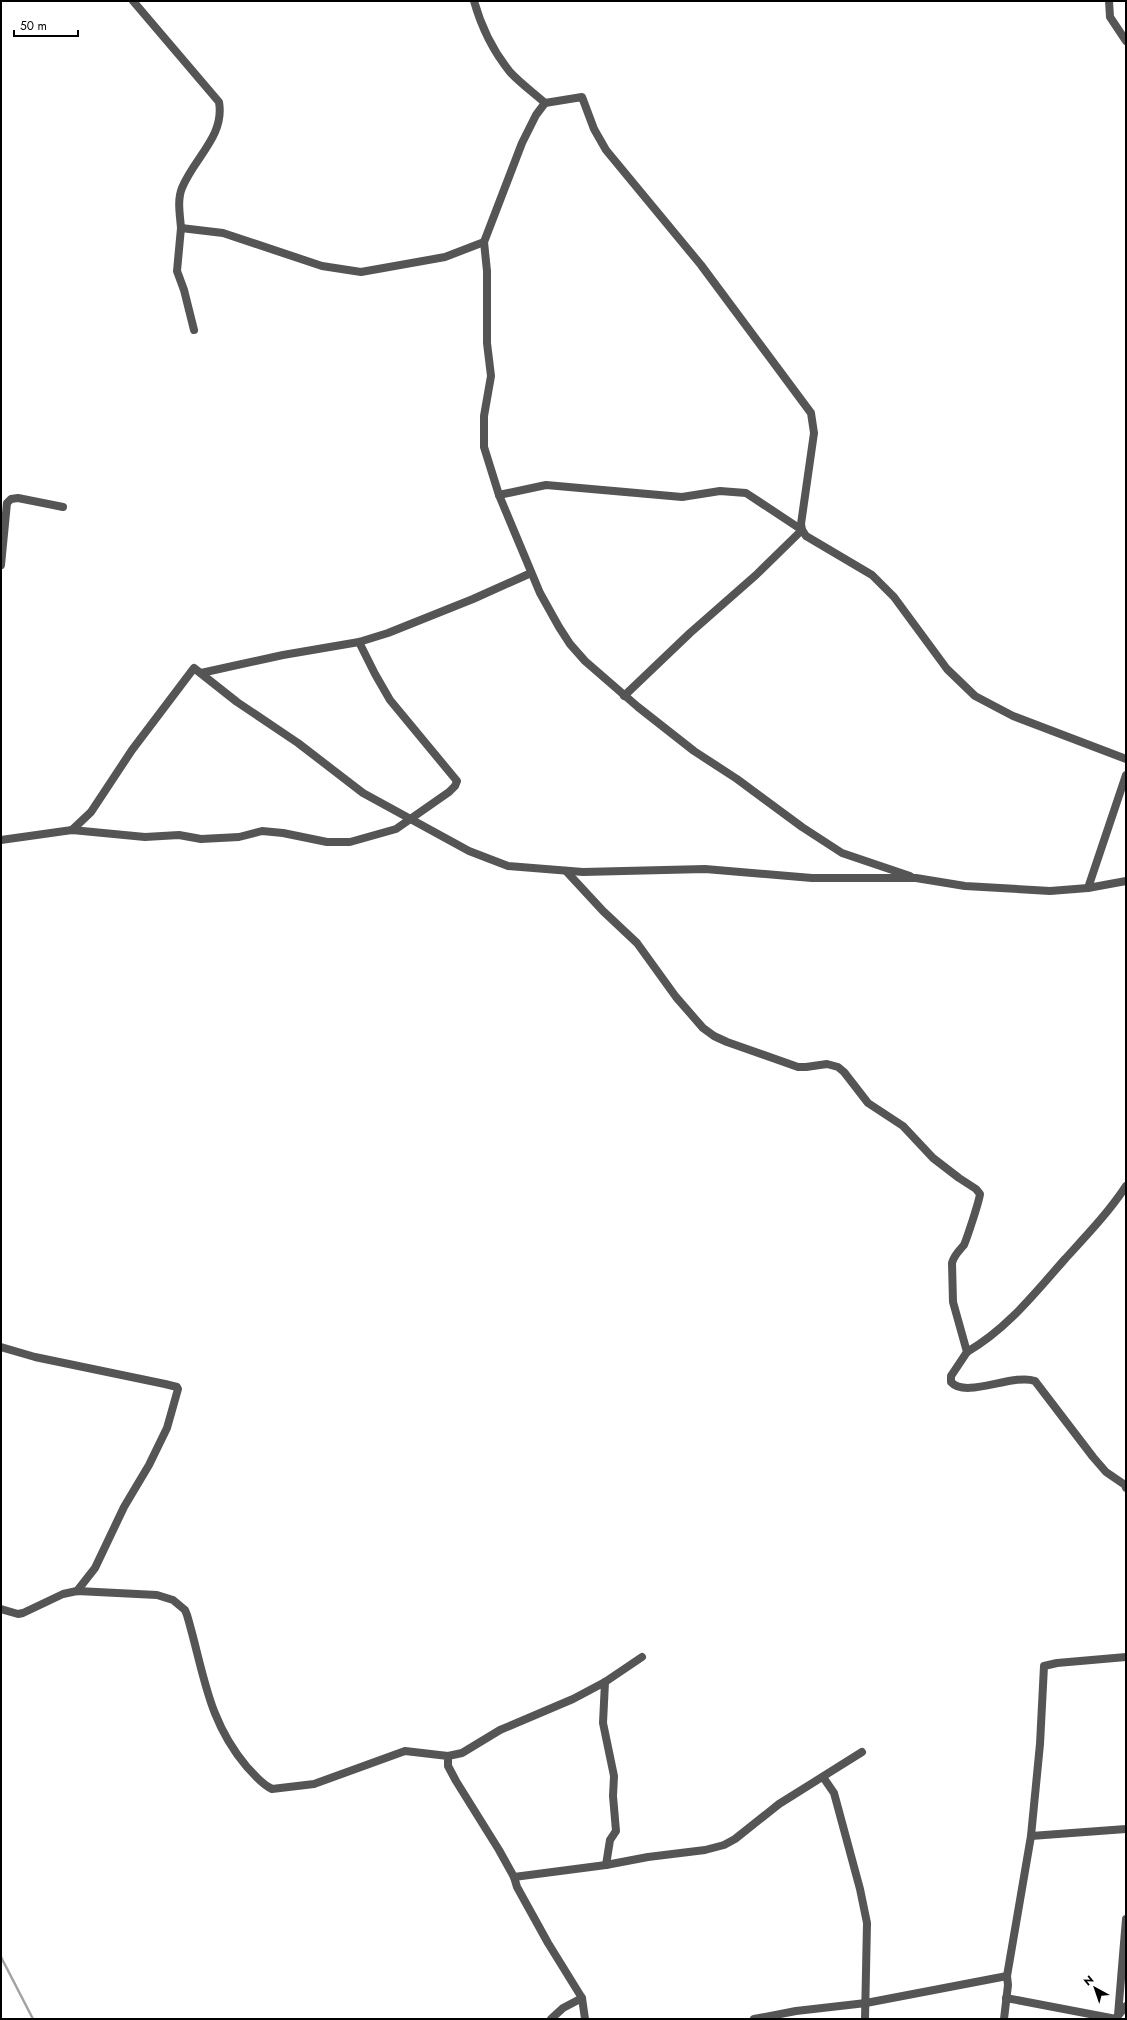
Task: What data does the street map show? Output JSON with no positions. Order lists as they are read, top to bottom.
{
  "scale_bar": "50 m",
  "north": "top left"
}
